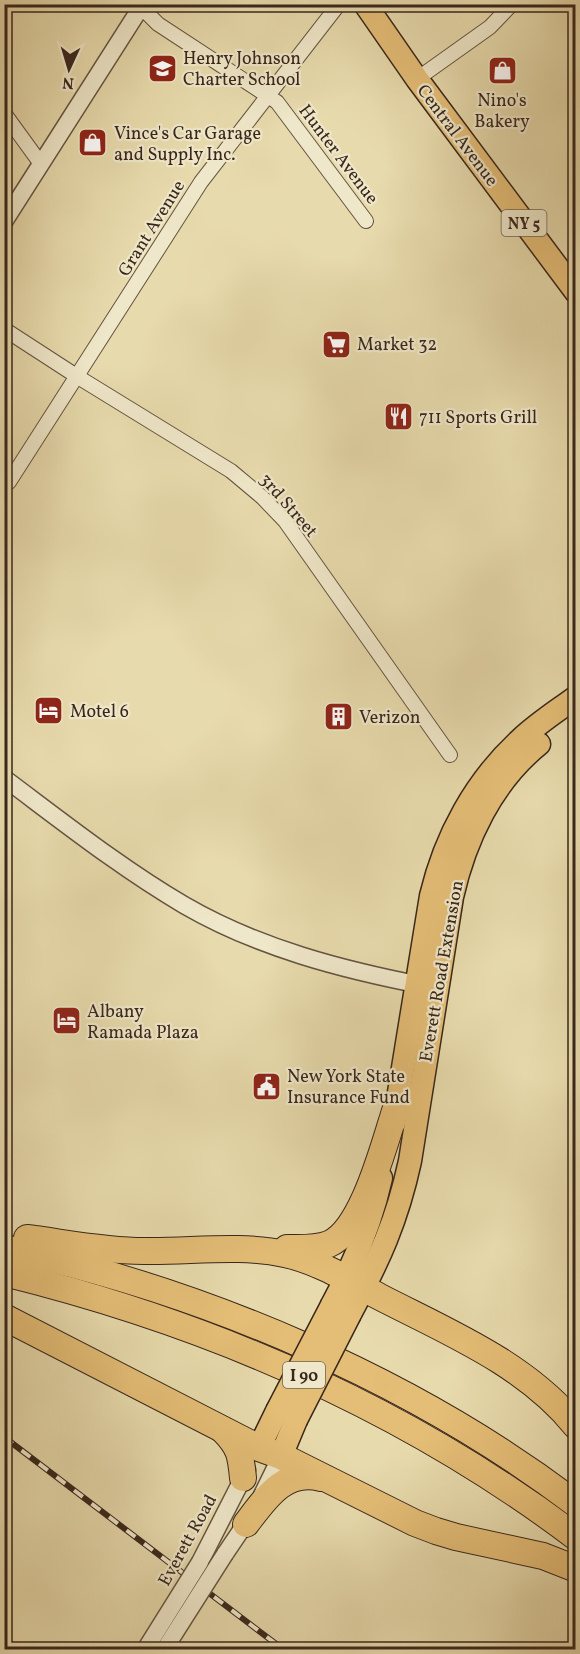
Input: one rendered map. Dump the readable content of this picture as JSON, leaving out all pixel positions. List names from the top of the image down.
{
  "streets": {
    "highway": ["I 90"],
    "main road": ["Central Avenue", "NY 5", "Everett Road Extension"],
    "street": [
      "Hunter Avenue",
      "Grant Avenue",
      "3rd Street",
      "Everett Road"
    ]
  },
  "crossings": [
    ["Hunter Avenue", "Grant Avenue"],
    ["Grant Avenue", "3rd Street"],
    ["Everett Road Extension", "Everett Road"]
  ],
  "places": {
    "school or university": ["Henry Johnson Charter School"],
    "shop": ["Nino's Bakery", "Vince's Car Garage and Supply Inc."],
    "supermarket": ["Market 32"],
    "restaurant": ["711 Sports Grill"],
    "hotel": ["Motel 6", "Albany Ramada Plaza"],
    "building": ["Verizon"],
    "public building": ["New York State Insurance Fund"]
  },
  "north": "bottom"
}
